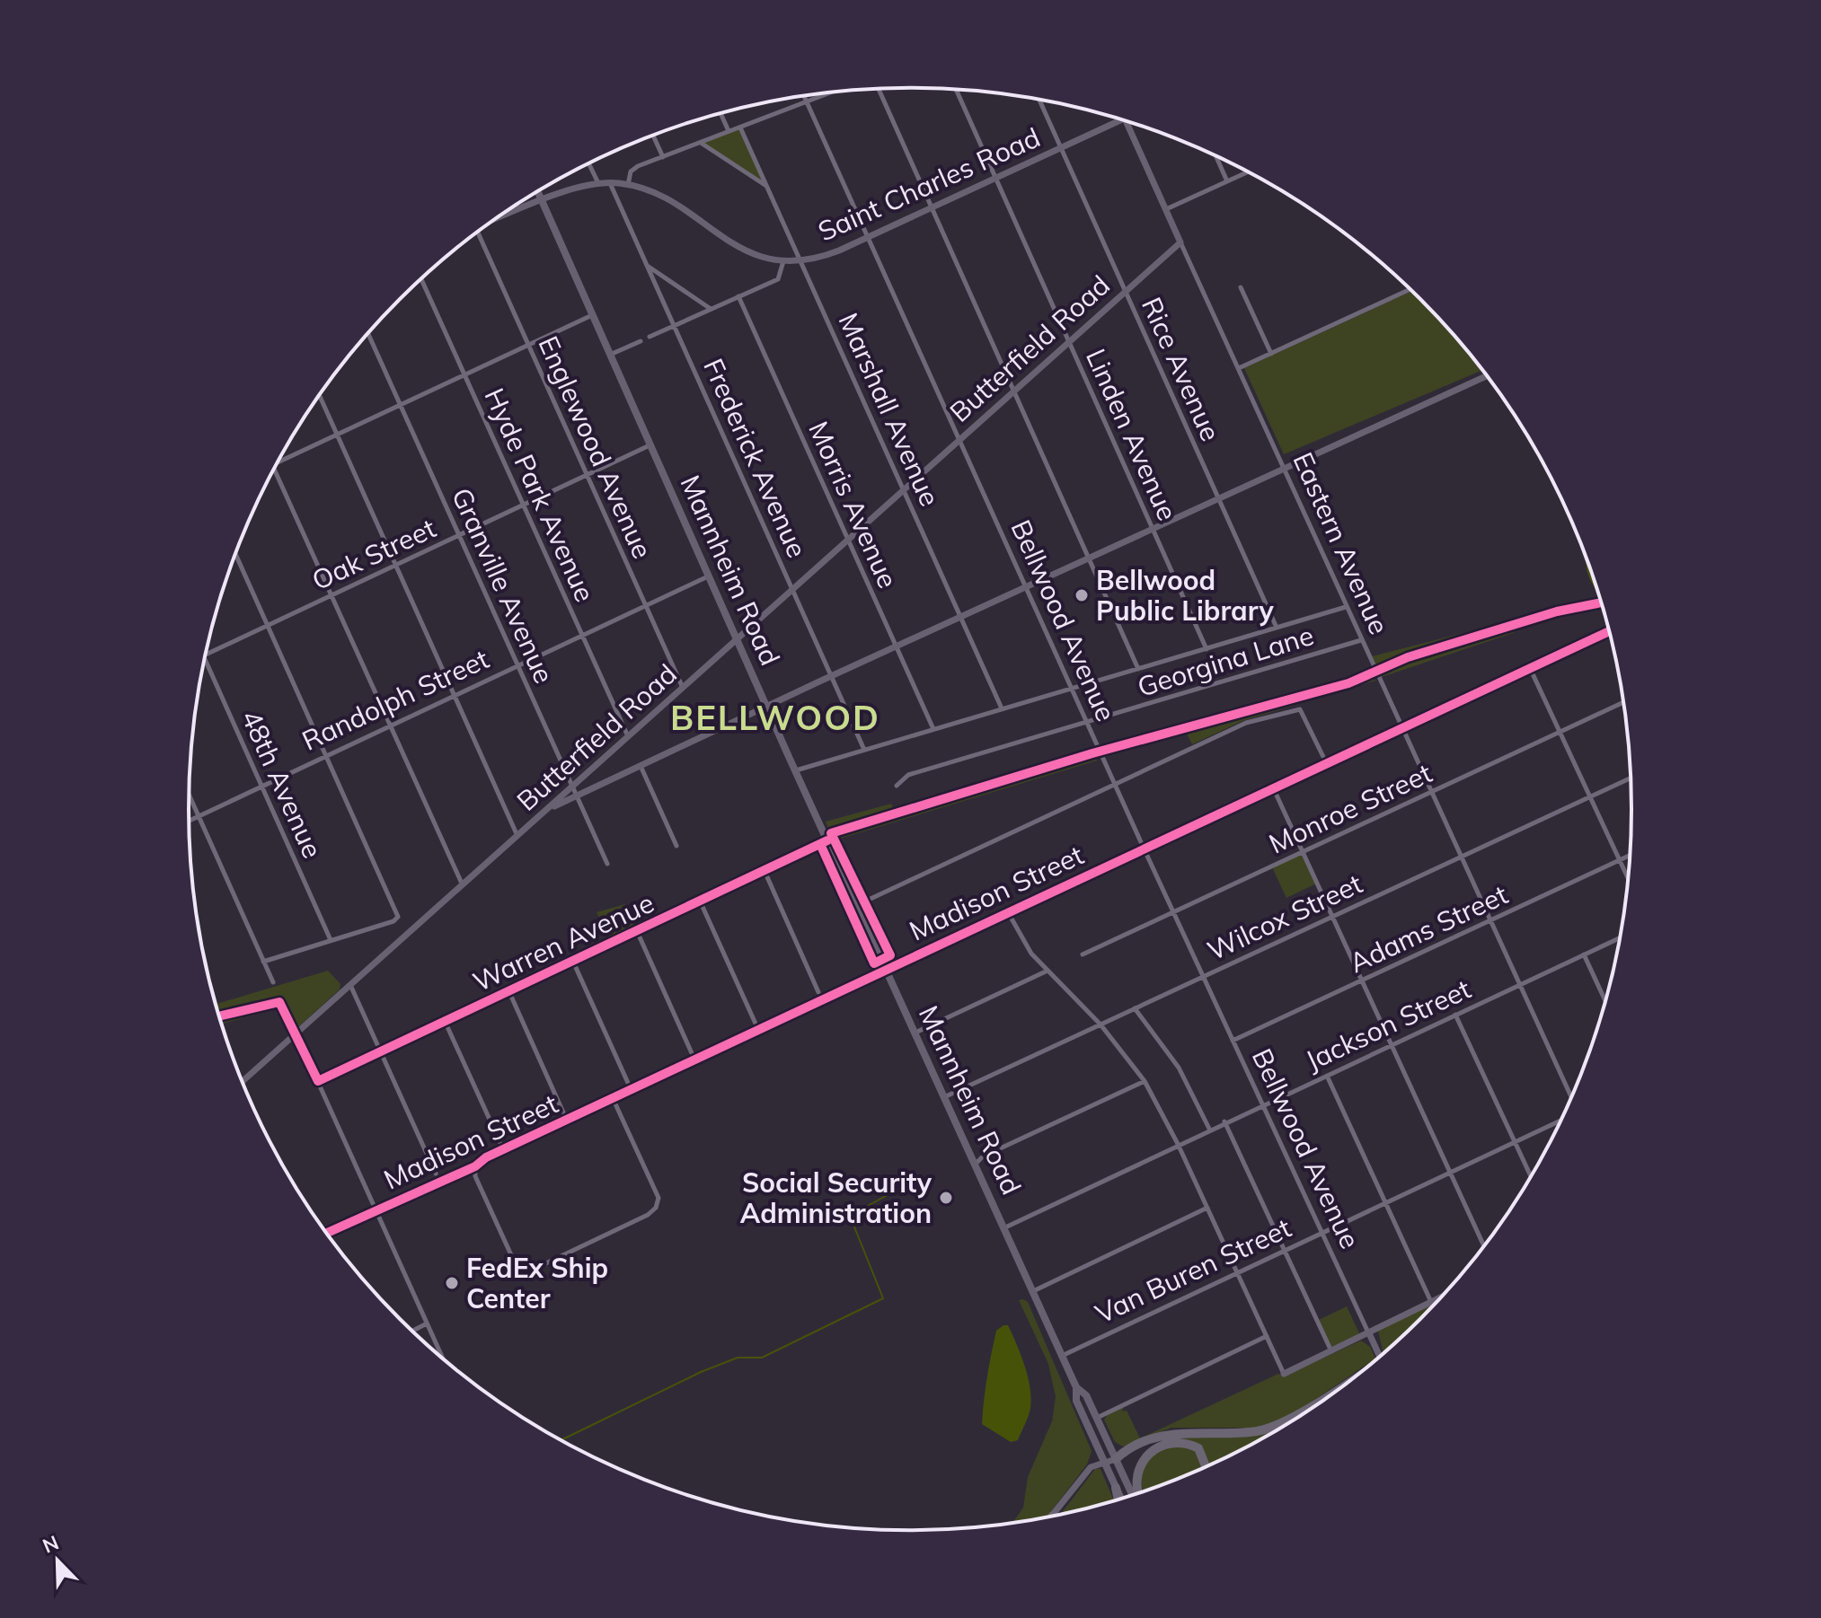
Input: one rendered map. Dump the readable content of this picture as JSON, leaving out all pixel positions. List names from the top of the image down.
{
  "streets": {
    "main road": [
      "Saint Charles Road",
      "Butterfield Road",
      "Eastern Avenue",
      "Mannheim Road",
      "Bellwood Avenue",
      "Madison Street"
    ],
    "street": [
      "Rice Avenue",
      "Marshall Avenue",
      "Linden Avenue",
      "Englewood Avenue",
      "Frederick Avenue",
      "Hyde Park Avenue",
      "Morris Avenue",
      "Oak Street",
      "Granville Avenue",
      "Georgina Lane",
      "Randolph Street",
      "48th Avenue",
      "Monroe Street",
      "Wilcox Street",
      "Adams Street",
      "Warren Avenue",
      "Jackson Street",
      "Van Buren Street"
    ]
  },
  "crossings": [
    ["Saint Charles Road", "Rice Avenue"],
    ["Saint Charles Road", "Marshall Avenue"],
    ["Saint Charles Road", "Linden Avenue"],
    ["Saint Charles Road", "Frederick Avenue"],
    ["Saint Charles Road", "Mannheim Road"],
    ["Saint Charles Road", "Bellwood Avenue"],
    ["Butterfield Road", "Rice Avenue"],
    ["Butterfield Road", "Marshall Avenue"],
    ["Butterfield Road", "Linden Avenue"],
    ["Butterfield Road", "Englewood Avenue"],
    ["Butterfield Road", "Frederick Avenue"],
    ["Butterfield Road", "Hyde Park Avenue"],
    ["Butterfield Road", "Morris Avenue"],
    ["Butterfield Road", "Eastern Avenue"],
    ["Butterfield Road", "Mannheim Road"],
    ["Butterfield Road", "Granville Avenue"],
    ["Butterfield Road", "Bellwood Avenue"],
    ["Englewood Avenue", "Oak Street"],
    ["Englewood Avenue", "Randolph Street"],
    ["Hyde Park Avenue", "Oak Street"],
    ["Hyde Park Avenue", "Randolph Street"],
    ["Eastern Avenue", "Georgina Lane"],
    ["Eastern Avenue", "Monroe Street"],
    ["Eastern Avenue", "Madison Street"],
    ["Eastern Avenue", "Wilcox Street"],
    ["Eastern Avenue", "Adams Street"],
    ["Eastern Avenue", "Jackson Street"],
    ["Oak Street", "Mannheim Road"],
    ["Oak Street", "Granville Avenue"],
    ["Mannheim Road", "Randolph Street"],
    ["Mannheim Road", "Madison Street"],
    ["Mannheim Road", "Wilcox Street"],
    ["Mannheim Road", "Warren Avenue"],
    ["Mannheim Road", "Jackson Street"],
    ["Mannheim Road", "Van Buren Street"],
    ["Granville Avenue", "Randolph Street"],
    ["Bellwood Avenue", "Georgina Lane"],
    ["Bellwood Avenue", "Monroe Street"],
    ["Bellwood Avenue", "Madison Street"],
    ["Bellwood Avenue", "Wilcox Street"],
    ["Bellwood Avenue", "Adams Street"],
    ["Bellwood Avenue", "Jackson Street"],
    ["Bellwood Avenue", "Van Buren Street"],
    ["Randolph Street", "48th Avenue"]
  ],
  "districts": ["BELLWOOD"],
  "places": ["Bellwood Public Library", "Social Security Administration", "FedEx Ship Center"],
  "north": "top left"
}
